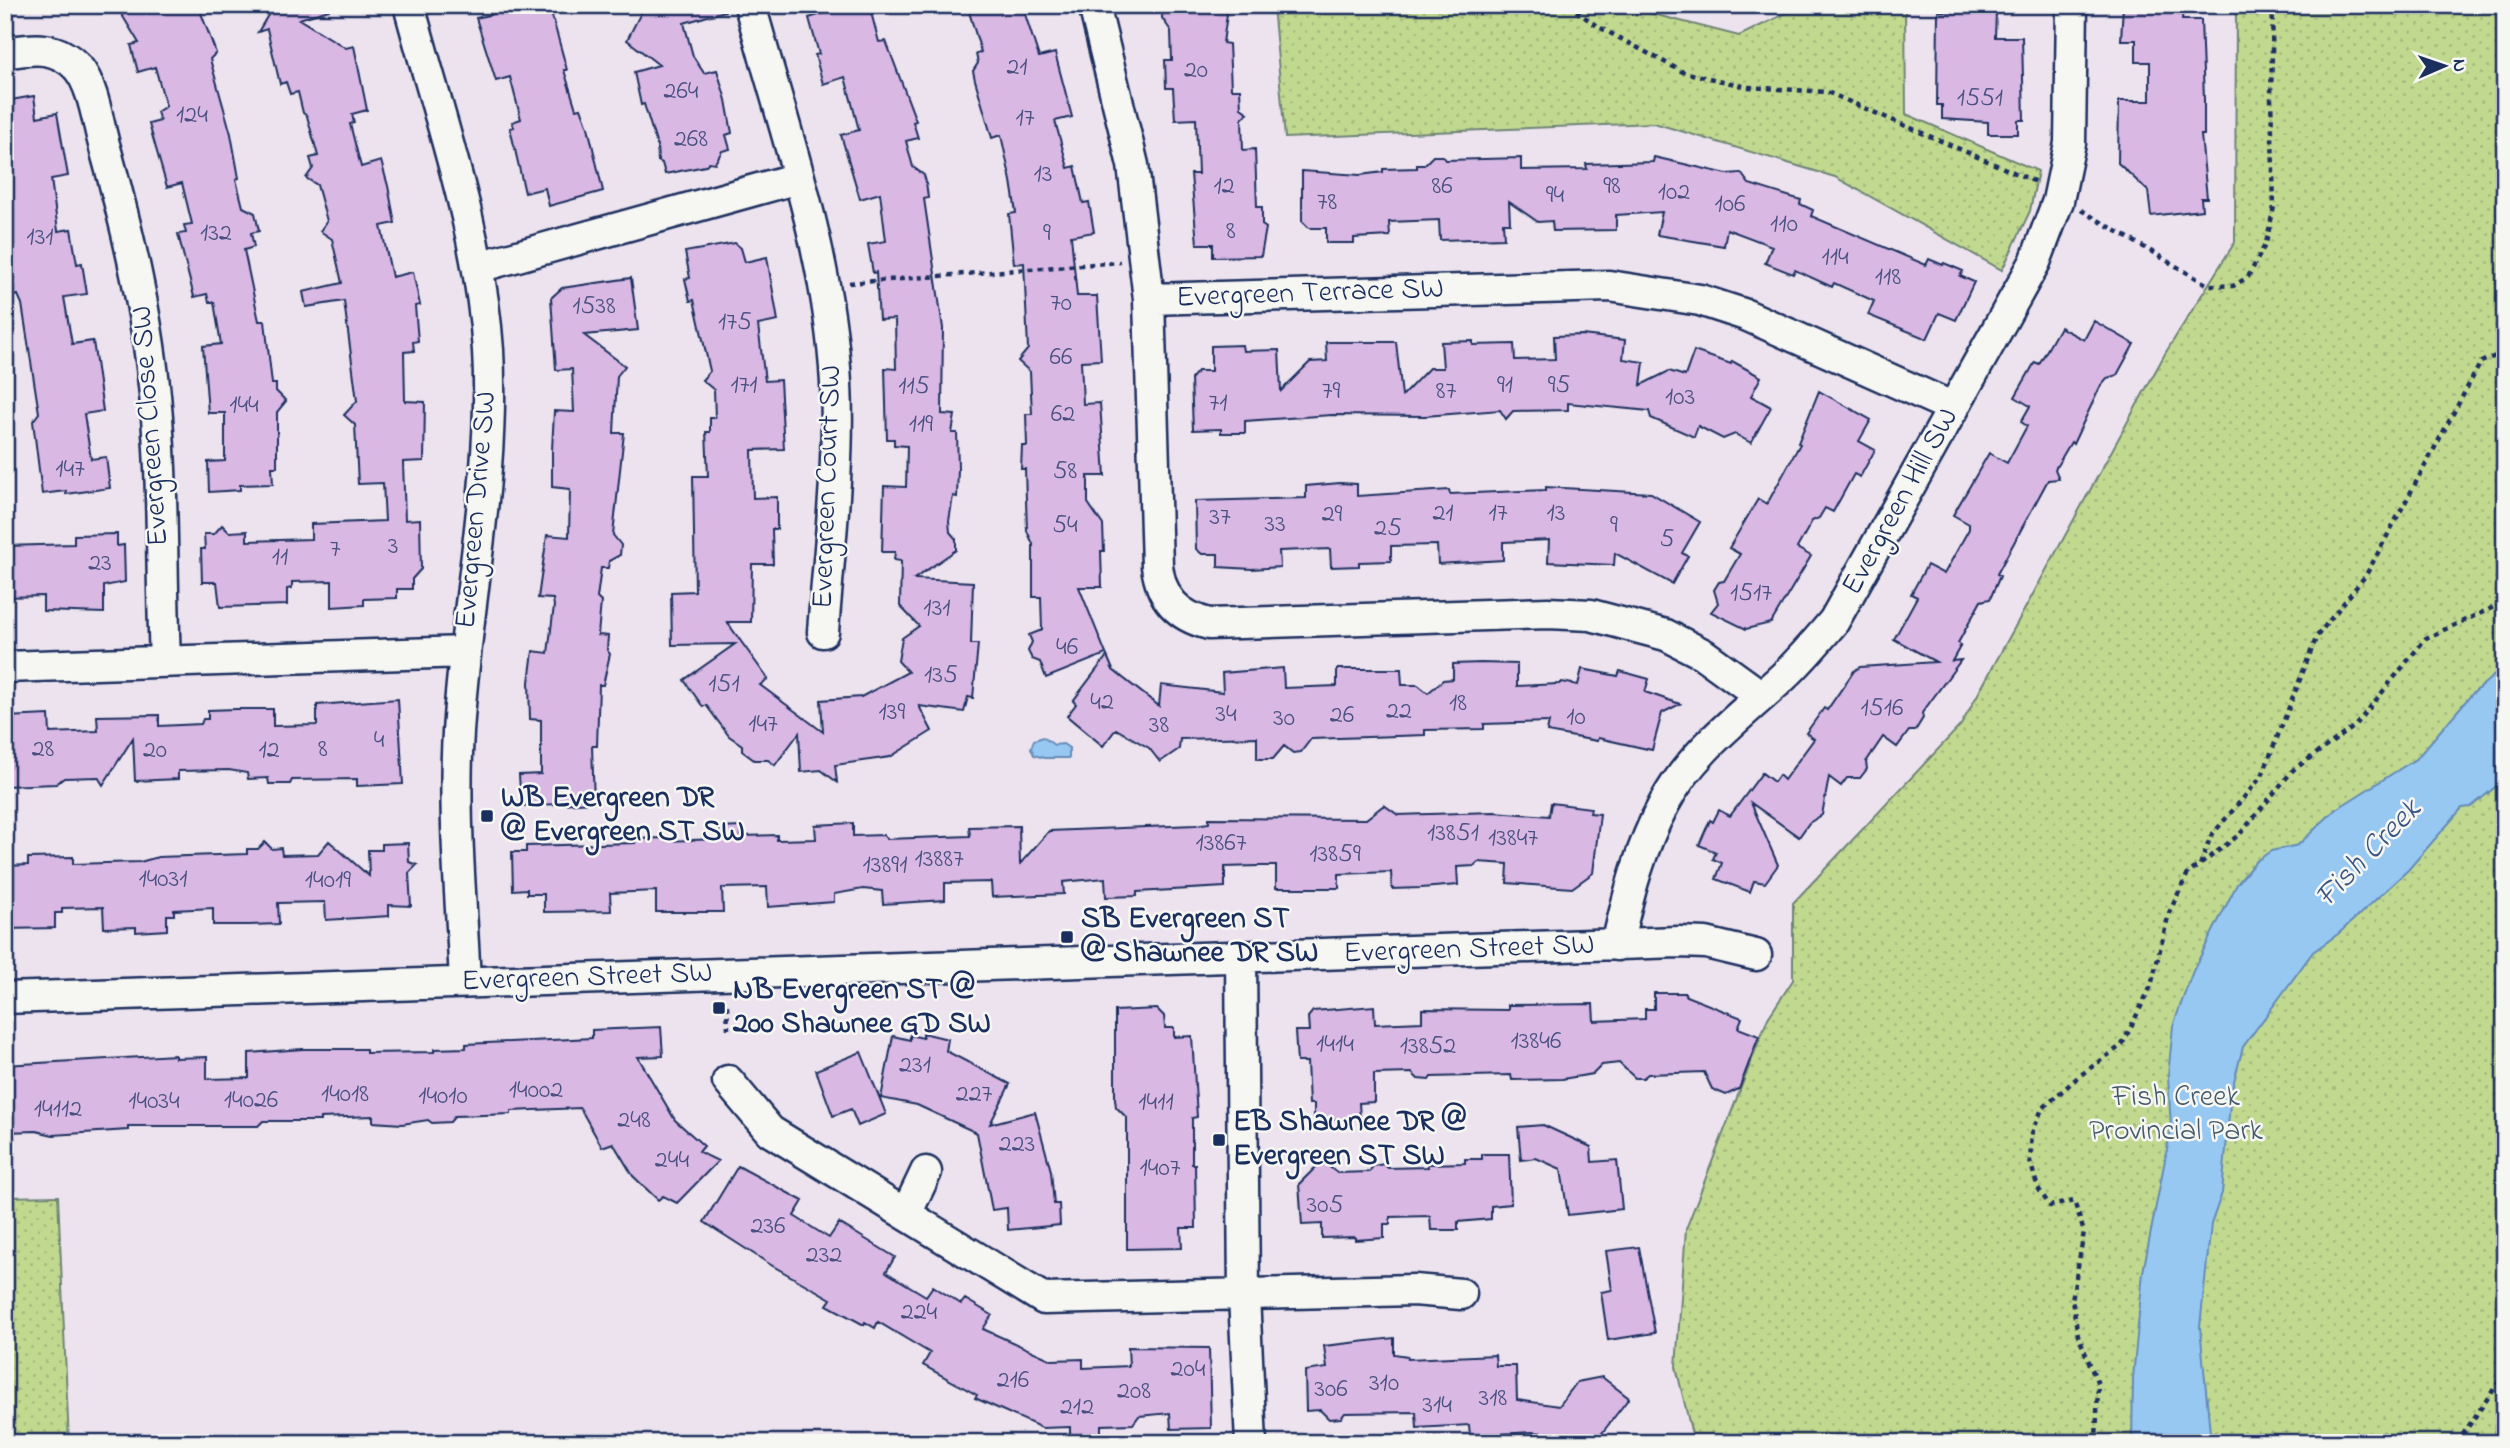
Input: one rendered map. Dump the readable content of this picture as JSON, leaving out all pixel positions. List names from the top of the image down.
{
  "streets": {
    "street": [
      "Evergreen Terrace SW",
      "Evergreen Close SW",
      "Evergreen Court SW",
      "Evergreen Hill SW",
      "Evergreen Drive SW",
      "Evergreen Street SW"
    ]
  },
  "crossings": [
    ["Evergreen Terrace SW", "Evergreen Hill SW"],
    ["Evergreen Hill SW", "Evergreen Street SW"],
    ["Evergreen Drive SW", "Evergreen Street SW"]
  ],
  "water": ["Fish Creek"],
  "parks": ["Fish Creek Provincial Park"],
  "places": {
    "transit": [
      "WB Evergreen DR @ Evergreen ST SW",
      "SB Evergreen ST @ Shawnee DR SW",
      "NB Evergreen ST @ 200 Shawnee GD SW",
      "EB Shawnee DR @ Evergreen ST SW"
    ]
  },
  "house_numbers": [
    "21",
    "20",
    "264",
    "1551",
    "124",
    "17",
    "268",
    "13",
    "12",
    "86",
    "98",
    "102",
    "94",
    "78",
    "106",
    "110",
    "8",
    "132",
    "9",
    "131",
    "114",
    "118",
    "70",
    "1538",
    "175",
    "66",
    "171",
    "91",
    "95",
    "115",
    "79",
    "87",
    "103",
    "71",
    "144",
    "62",
    "119",
    "147",
    "58",
    "21",
    "17",
    "13",
    "29",
    "37",
    "33",
    "54",
    "9",
    "25",
    "5",
    "3",
    "7",
    "11",
    "23",
    "1517",
    "131",
    "46",
    "135",
    "151",
    "42",
    "18",
    "1516",
    "22",
    "139",
    "34",
    "26",
    "10",
    "30",
    "147",
    "38",
    "4",
    "28",
    "8",
    "20",
    "12",
    "13851",
    "13847",
    "13867",
    "13859",
    "13887",
    "13891",
    "14031",
    "14019",
    "13846",
    "1414",
    "13852",
    "231",
    "14002",
    "14018",
    "227",
    "14010",
    "14026",
    "14034",
    "1411",
    "14112",
    "248",
    "223",
    "244",
    "1407",
    "305",
    "236",
    "232",
    "224",
    "204",
    "216",
    "310",
    "306",
    "208",
    "318",
    "314",
    "212"
  ],
  "north": "right"
}
